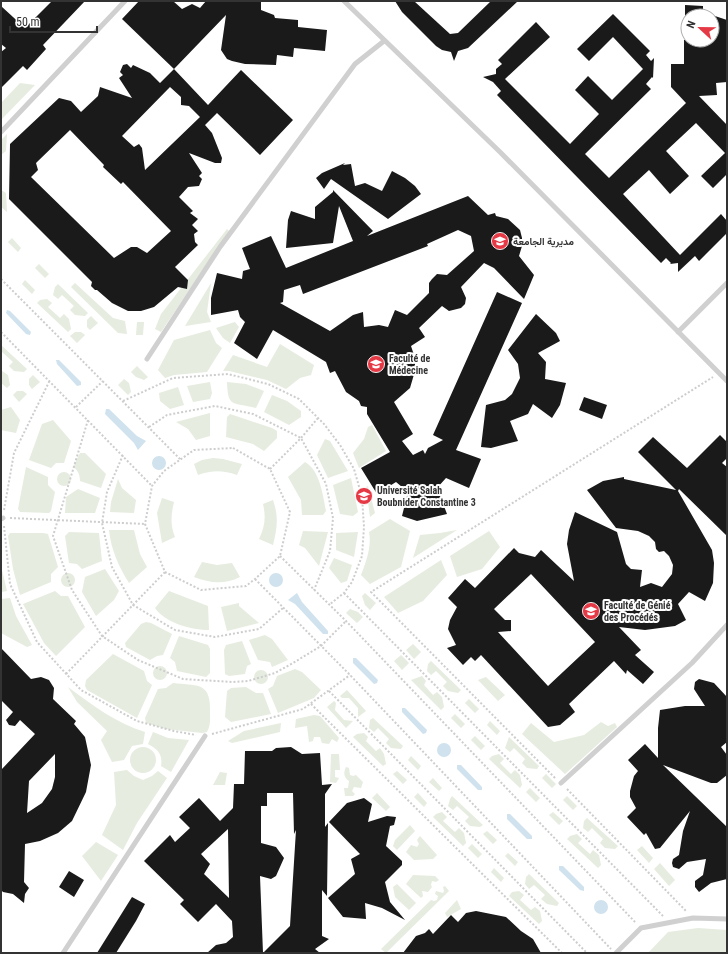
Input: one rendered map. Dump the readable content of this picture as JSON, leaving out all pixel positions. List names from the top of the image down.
{
  "places": {
    "school or university": [
      "مديرية الجامعة",
      "Faculté de Médecine",
      "Université Salah Boubnider Constantine 3",
      "Faculté de Génié des Procédés"
    ]
  },
  "scale_bar": "50 m",
  "north": "left"
}
